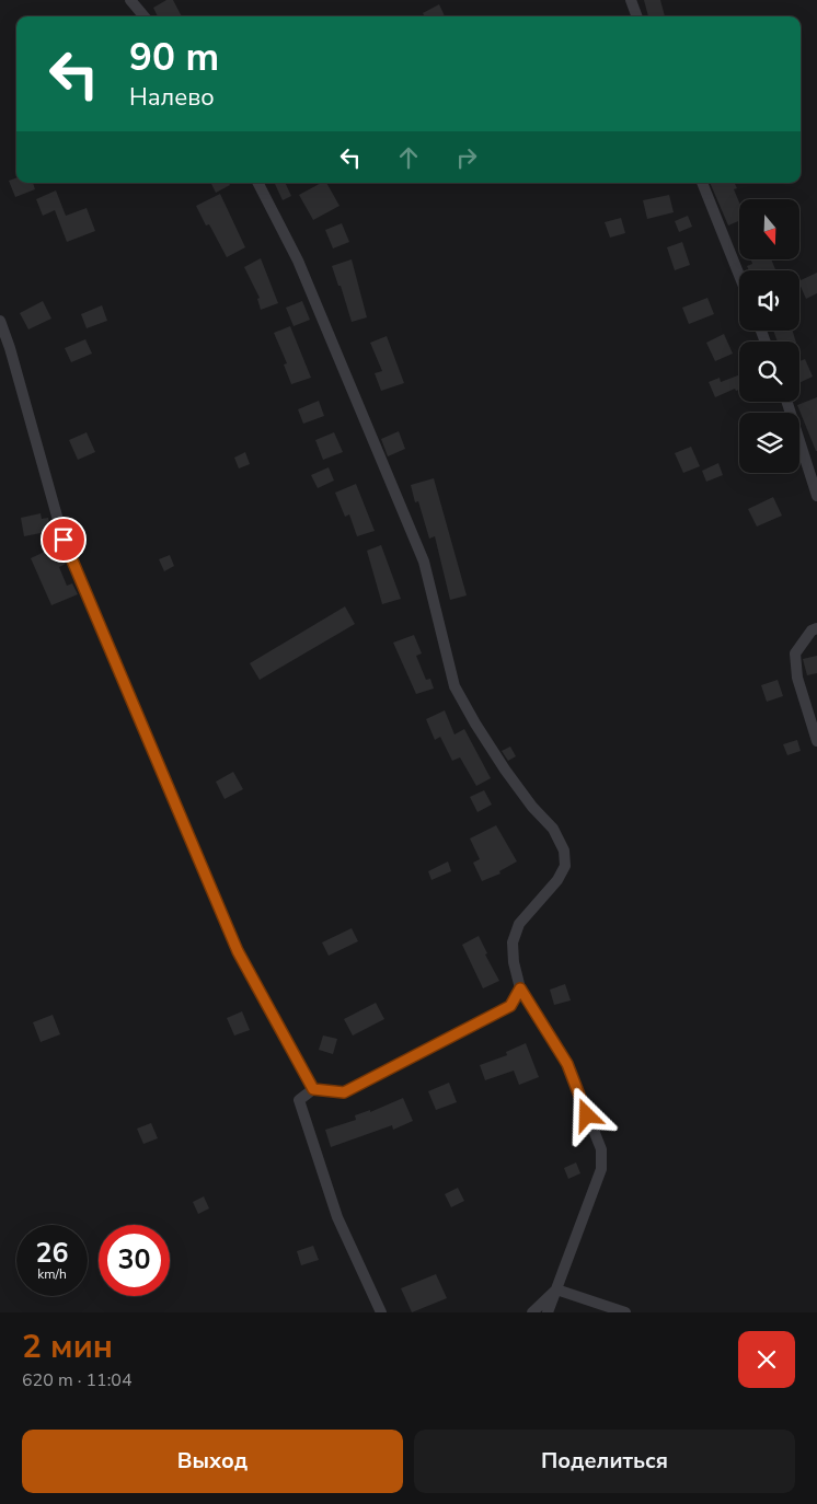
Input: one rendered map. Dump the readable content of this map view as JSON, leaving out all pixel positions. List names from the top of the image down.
{
  "north": "bottom",
  "page": {
    "turn": ["90 m", "Налево"],
    "speed": "26 km/h",
    "limit": "30",
    "heading": ["2 мин", "620 m · 11:04"],
    "buttons": ["Выход", "Поделиться"]
  }
}
